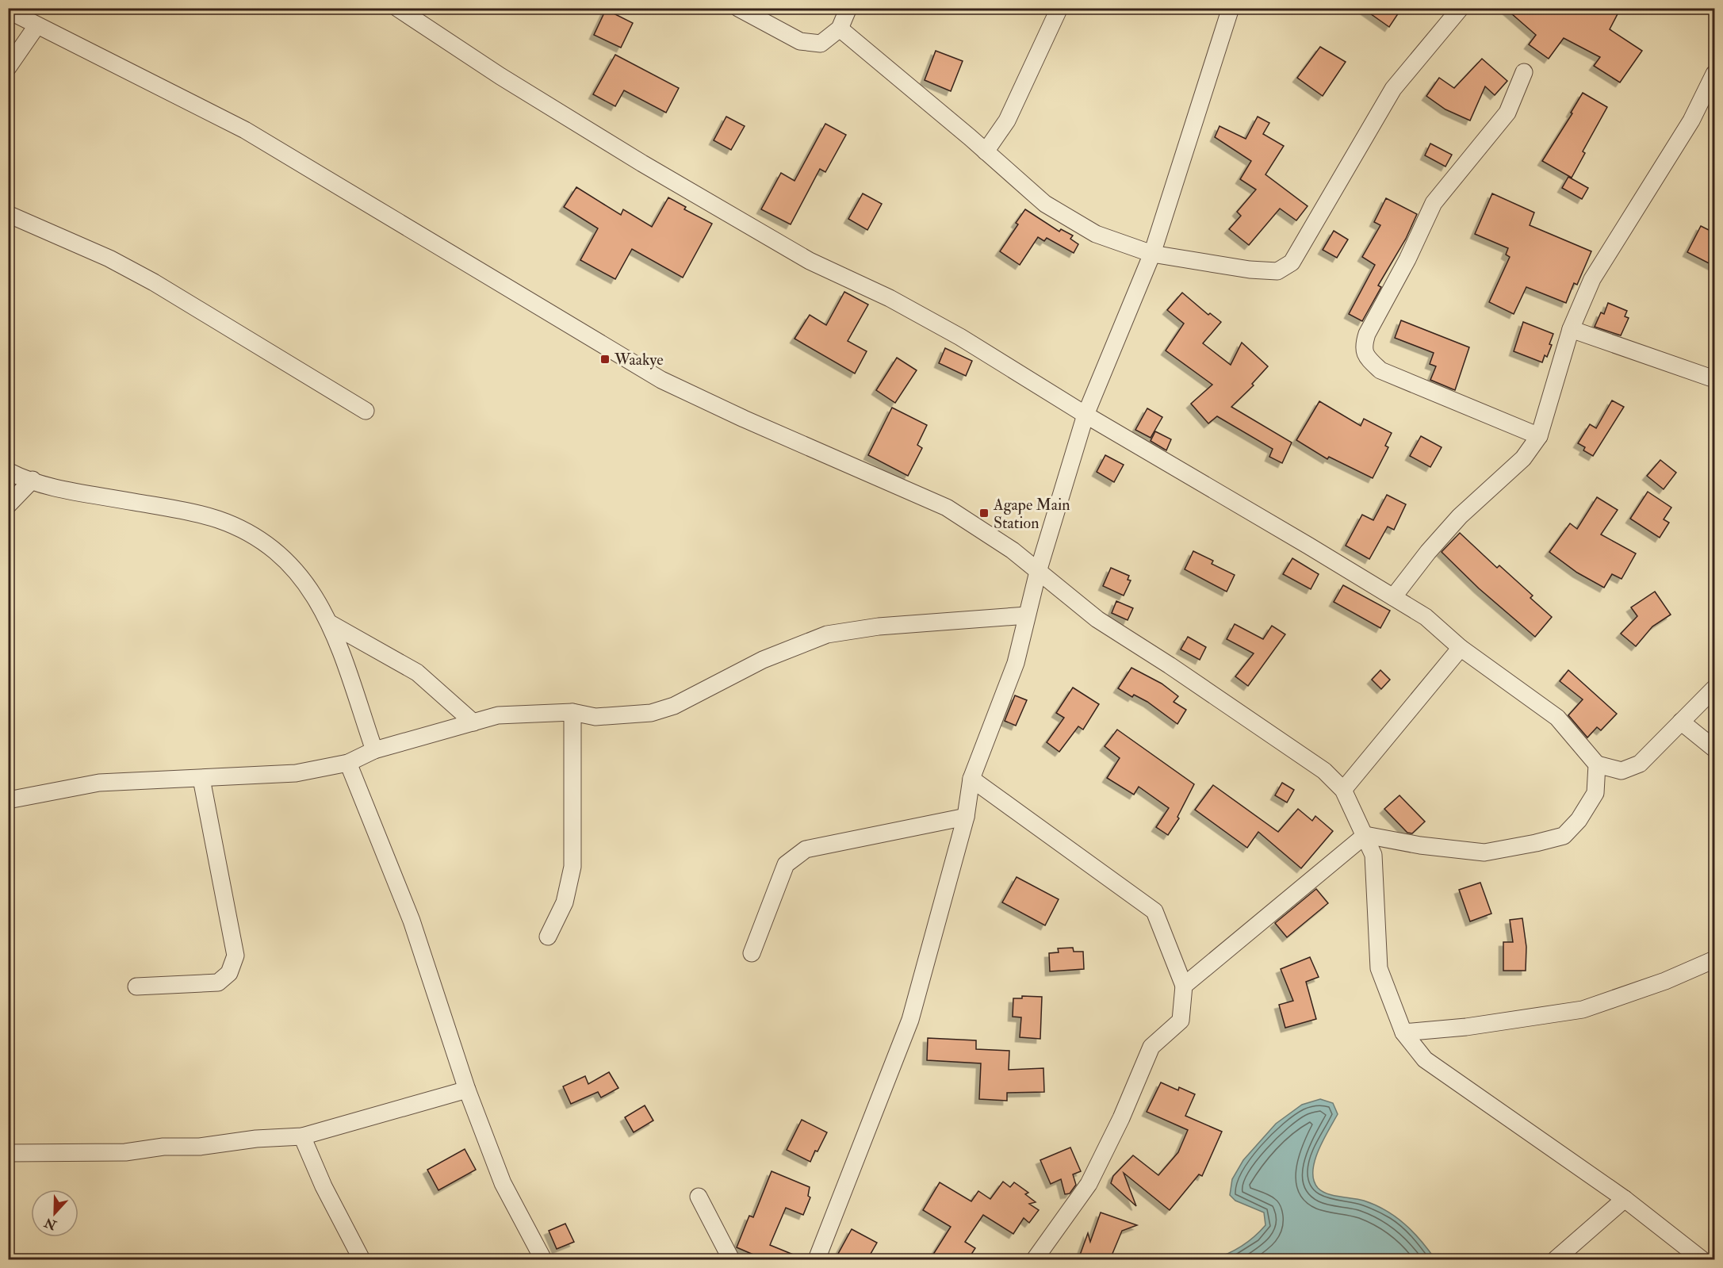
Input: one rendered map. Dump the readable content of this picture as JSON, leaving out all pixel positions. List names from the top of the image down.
{
  "places": {
    "transit": ["Waakye", "Agape Main Station"]
  },
  "north": "bottom"
}
